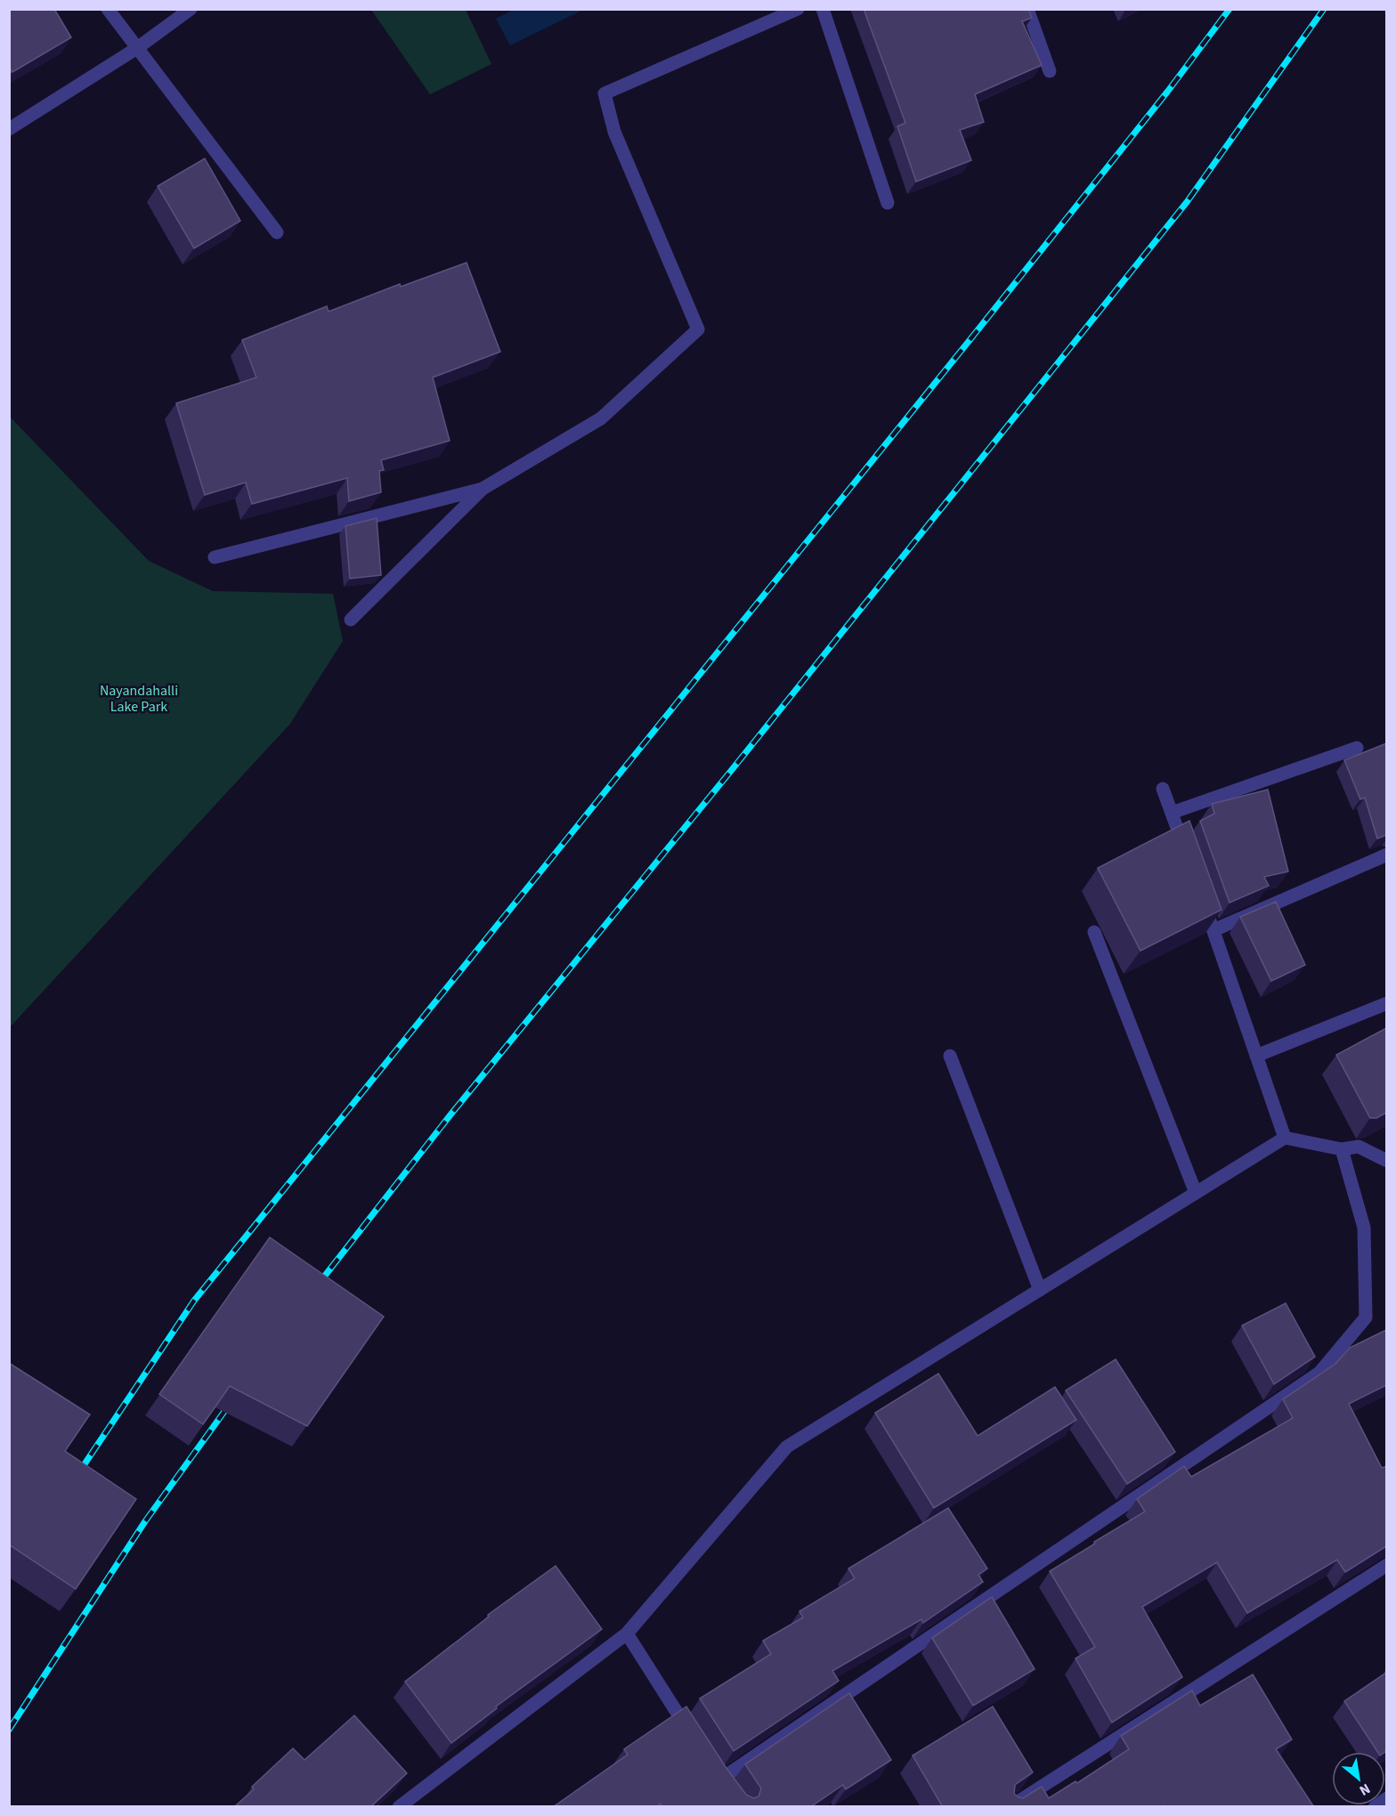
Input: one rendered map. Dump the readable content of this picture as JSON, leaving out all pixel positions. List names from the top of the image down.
{
  "parks": ["Nayandahalli Lake Park"],
  "north": "bottom right"
}
